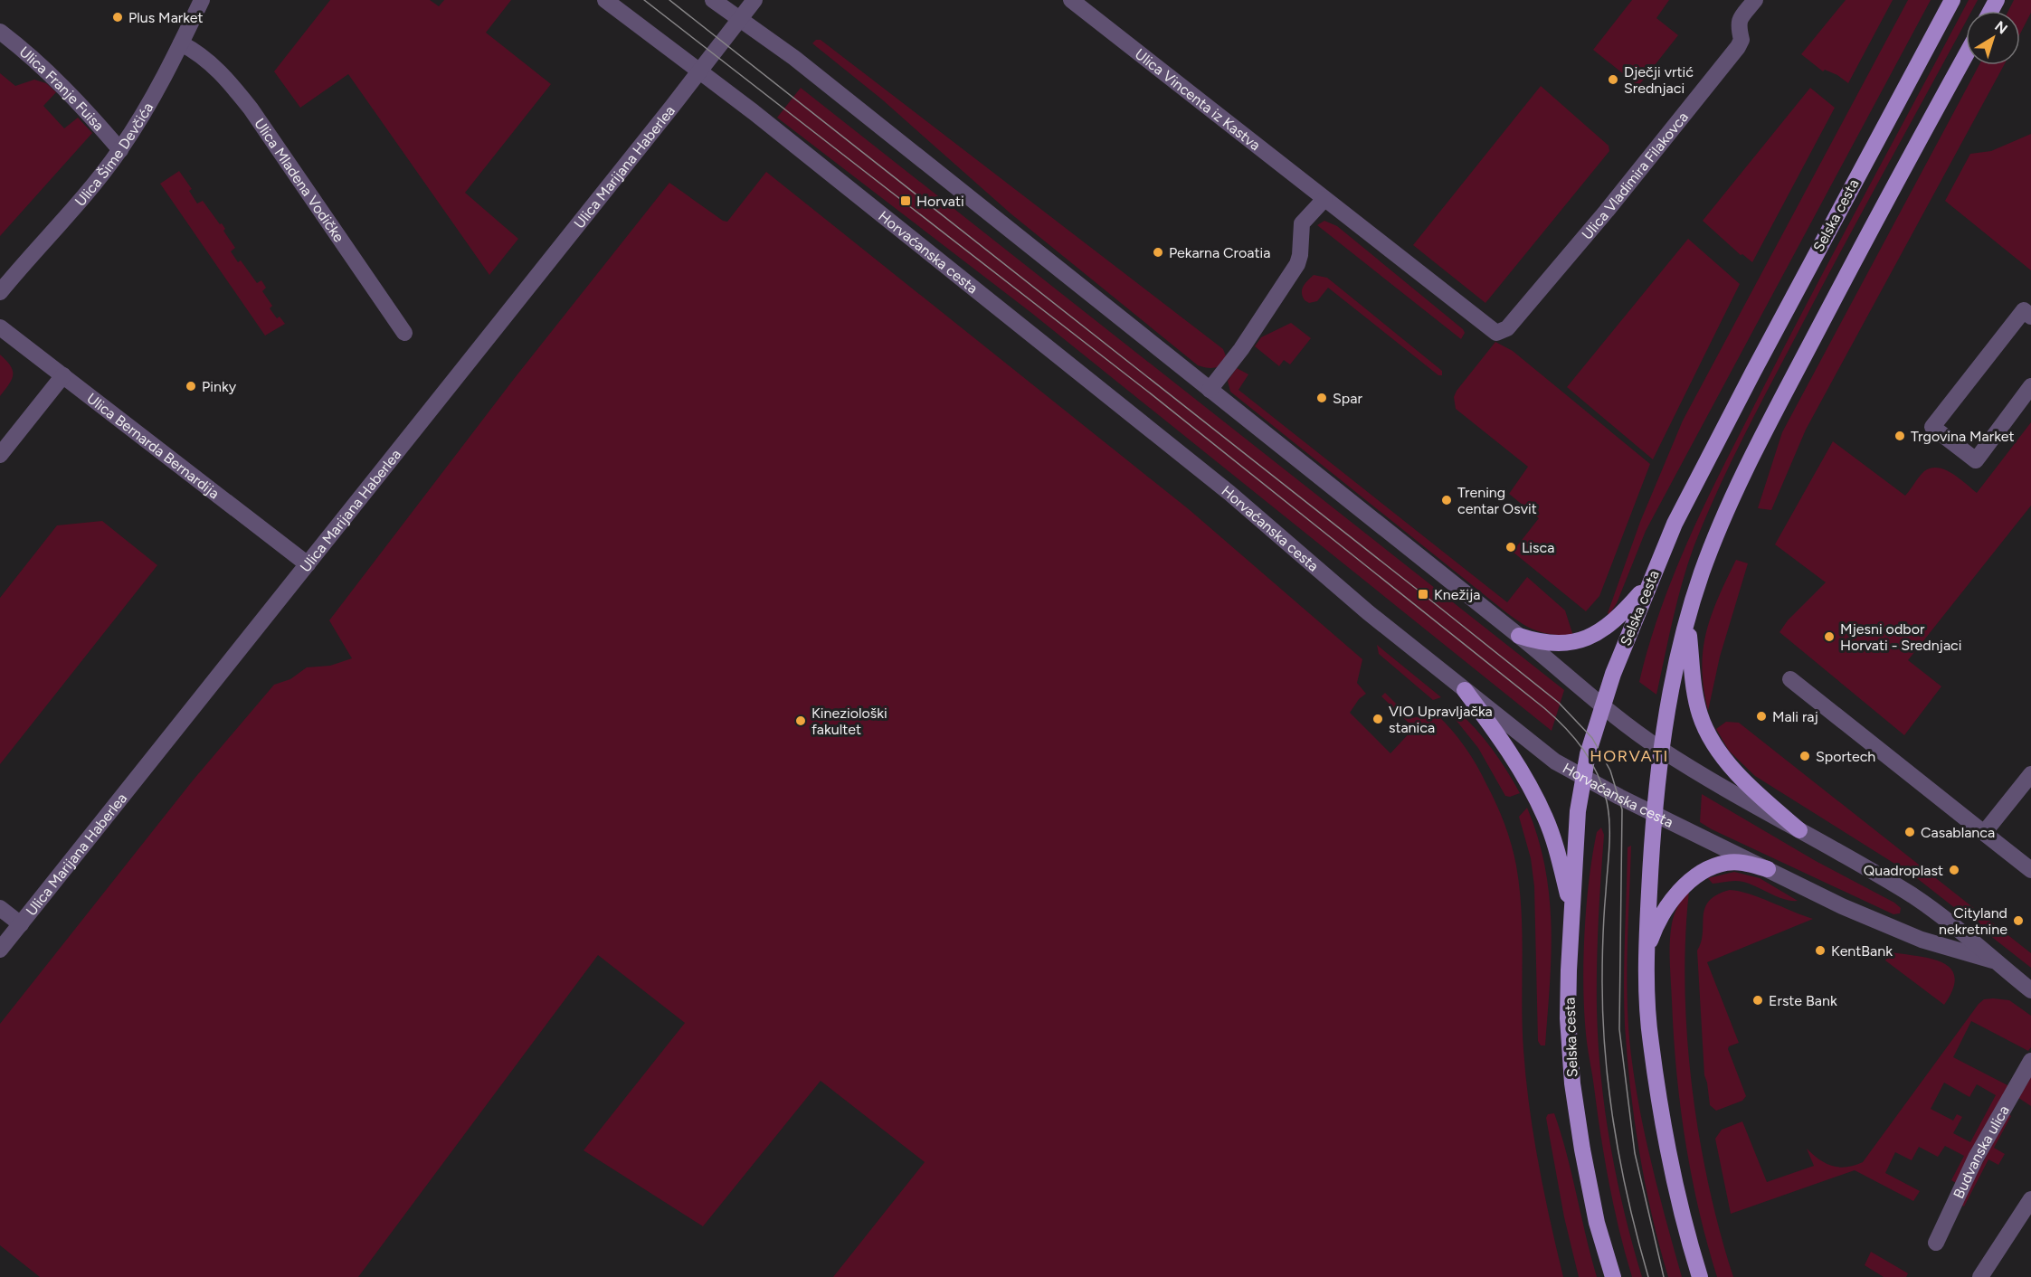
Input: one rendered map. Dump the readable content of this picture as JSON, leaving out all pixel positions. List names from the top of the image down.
{
  "streets": {
    "main road": ["Selska cesta"],
    "street": [
      "Ulica Franje Fuisa",
      "Ulica Vincenta iz Kastva",
      "Ulica Šime Devčića",
      "Ulica Marijana Haberlea",
      "Ulica Vladimira Filakovca",
      "Ulica Mladena Vodičke",
      "Horvaćanska cesta",
      "Ulica Bernarda Bernardija",
      "Budvanska ulica"
    ]
  },
  "crossings": [
    ["Ulica Franje Fuisa", "Ulica Šime Devčića"],
    ["Ulica Vincenta iz Kastva", "Ulica Vladimira Filakovca"],
    ["Ulica Šime Devčića", "Ulica Mladena Vodičke"],
    ["Ulica Marijana Haberlea", "Horvaćanska cesta"],
    ["Ulica Marijana Haberlea", "Ulica Bernarda Bernardija"],
    ["Selska cesta", "Horvaćanska cesta"]
  ],
  "districts": ["HORVATI"],
  "places": {
    "other": [
      "Plus Market",
      "Dječji vrtić Srednjaci",
      "Pekarna Croatia",
      "Pinky",
      "Spar",
      "Trgovina Market",
      "Trening centar Osvit",
      "Lisca",
      "Mjesni odbor Horvati - Srednjaci",
      "Mali raj",
      "VIO Upravljačka stanica",
      "Kineziološki fakultet",
      "Sportech",
      "Casablanca",
      "Quadroplast",
      "Cityland nekretnine",
      "KentBank",
      "Erste Bank"
    ],
    "transit": ["Horvati", "Knežija"]
  },
  "north": "top right"
}
